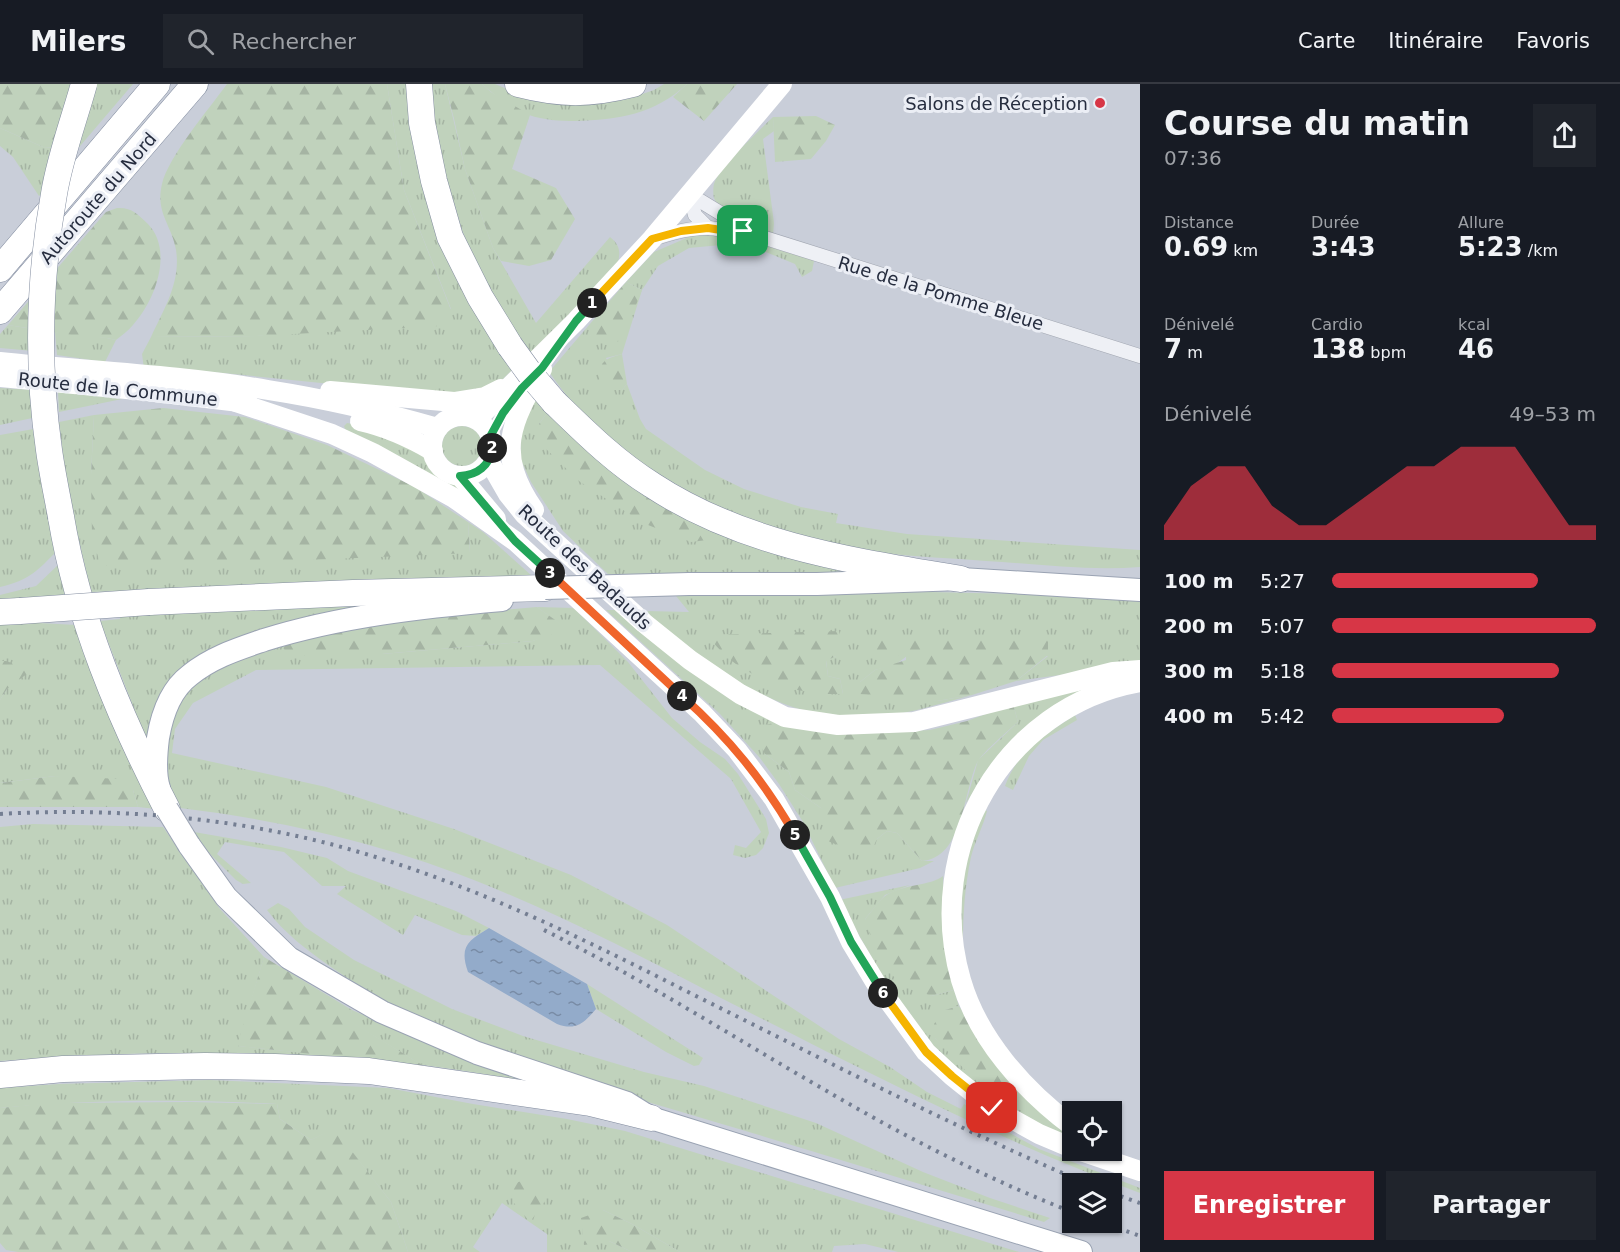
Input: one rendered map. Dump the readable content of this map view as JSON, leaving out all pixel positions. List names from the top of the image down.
{
  "streets": {
    "highway": ["Autoroute du Nord"],
    "main road": ["Route de la Commune", "Route des Badauds"],
    "street": ["Rue de la Pomme Bleue"]
  },
  "crossings": [
    ["Route de la Commune", "Route des Badauds"]
  ],
  "places": ["Salons de Réception"],
  "page": {
    "header": "Milers",
    "search": "Rechercher",
    "nav": ["Carte", "Itinéraire", "Favoris"],
    "heading": ["Course du matin", "07:36"],
    "stats": [
      ["Distance", "0.69 km"],
      ["Durée", "3:43"],
      ["Allure", "5:23 /km"],
      ["Dénivelé", "7 m"],
      ["Cardio", "138 bpm"],
      ["kcal", "46"]
    ],
    "pins": [
      "1",
      "2",
      "3",
      "4",
      "5",
      "6"
    ],
    "chart": ["Dénivelé", "49–53 m"],
    "list": [
      {
        "name": "100 m",
        "note": "5:27"
      },
      {
        "name": "200 m",
        "note": "5:07"
      },
      {
        "name": "300 m",
        "note": "5:18"
      },
      {
        "name": "400 m",
        "note": "5:42"
      }
    ],
    "buttons": ["Enregistrer", "Partager"]
  }
}
